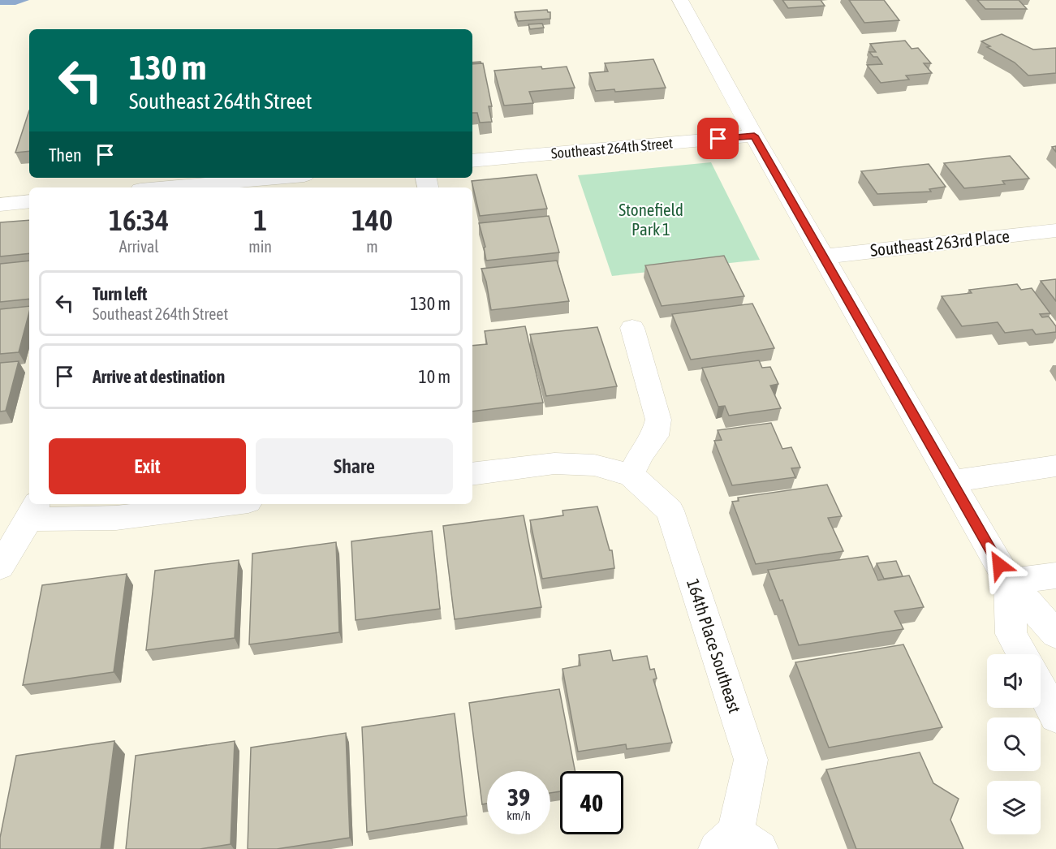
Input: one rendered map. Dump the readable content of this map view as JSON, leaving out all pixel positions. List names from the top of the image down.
{
  "streets": {
    "street": ["Southeast 264th Street", "Southeast 263rd Place", "164th Place Southeast"]
  },
  "parks": ["Stonefield Park 1"],
  "page": {
    "turn": ["130 m", "Southeast 264th Street"],
    "then": "Then",
    "eta": [
      "16:34",
      "Arrival",
      "1",
      "min",
      "140",
      "m"
    ],
    "list": [
      {
        "name": "Turn left",
        "note": "Southeast 264th Street",
        "value": "130 m"
      },
      {
        "name": "Arrive at destination",
        "value": "10 m"
      }
    ],
    "buttons": ["Exit", "Share"],
    "speed": "39 km/h",
    "limit": "40"
  }
}
